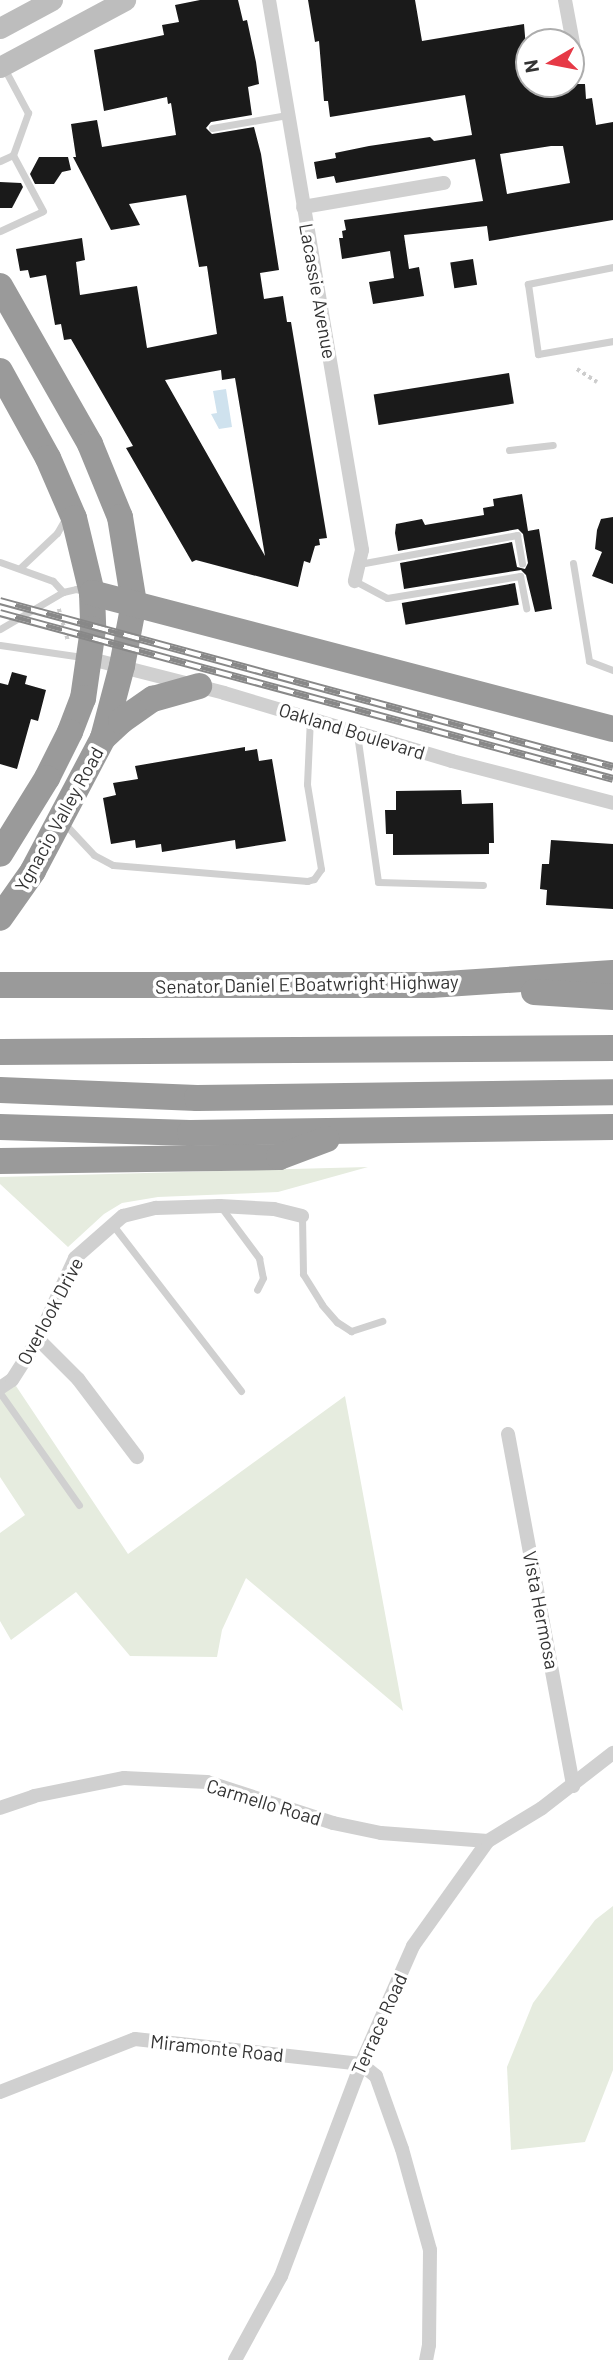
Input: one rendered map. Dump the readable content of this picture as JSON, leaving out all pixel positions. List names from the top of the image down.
{
  "streets": {
    "highway": ["Ygnacio Valley Road", "Senator Daniel E Boatwright Highway"],
    "street": [
      "Lacassie Avenue",
      "Oakland Boulevard",
      "Overlook Drive",
      "Vista Hermosa",
      "Carmello Road",
      "Terrace Road",
      "Miramonte Road"
    ]
  },
  "crossings": [
    ["Oakland Boulevard", "Ygnacio Valley Road"],
    ["Vista Hermosa", "Terrace Road"],
    ["Carmello Road", "Terrace Road"],
    ["Terrace Road", "Miramonte Road"]
  ],
  "north": "left"
}
